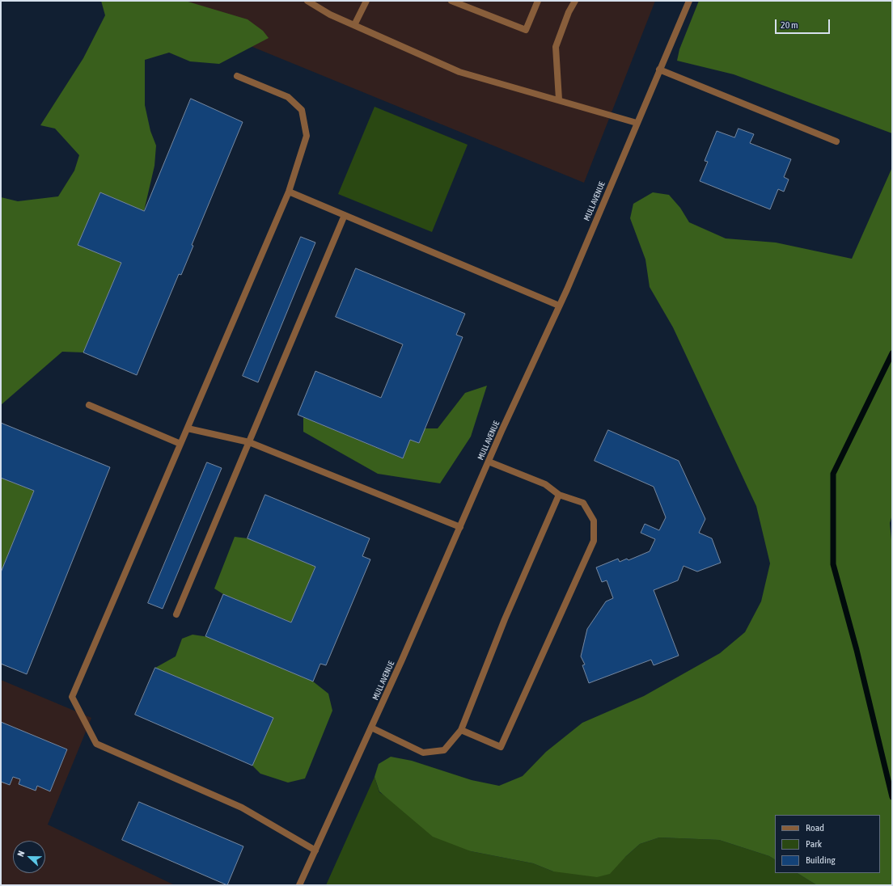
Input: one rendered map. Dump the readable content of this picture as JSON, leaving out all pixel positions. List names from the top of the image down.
{
  "streets": {
    "street": ["MULL AVENUE"]
  },
  "legend": ["Road", "Park", "Building"],
  "scale_bar": "20 m",
  "north": "left"
}
